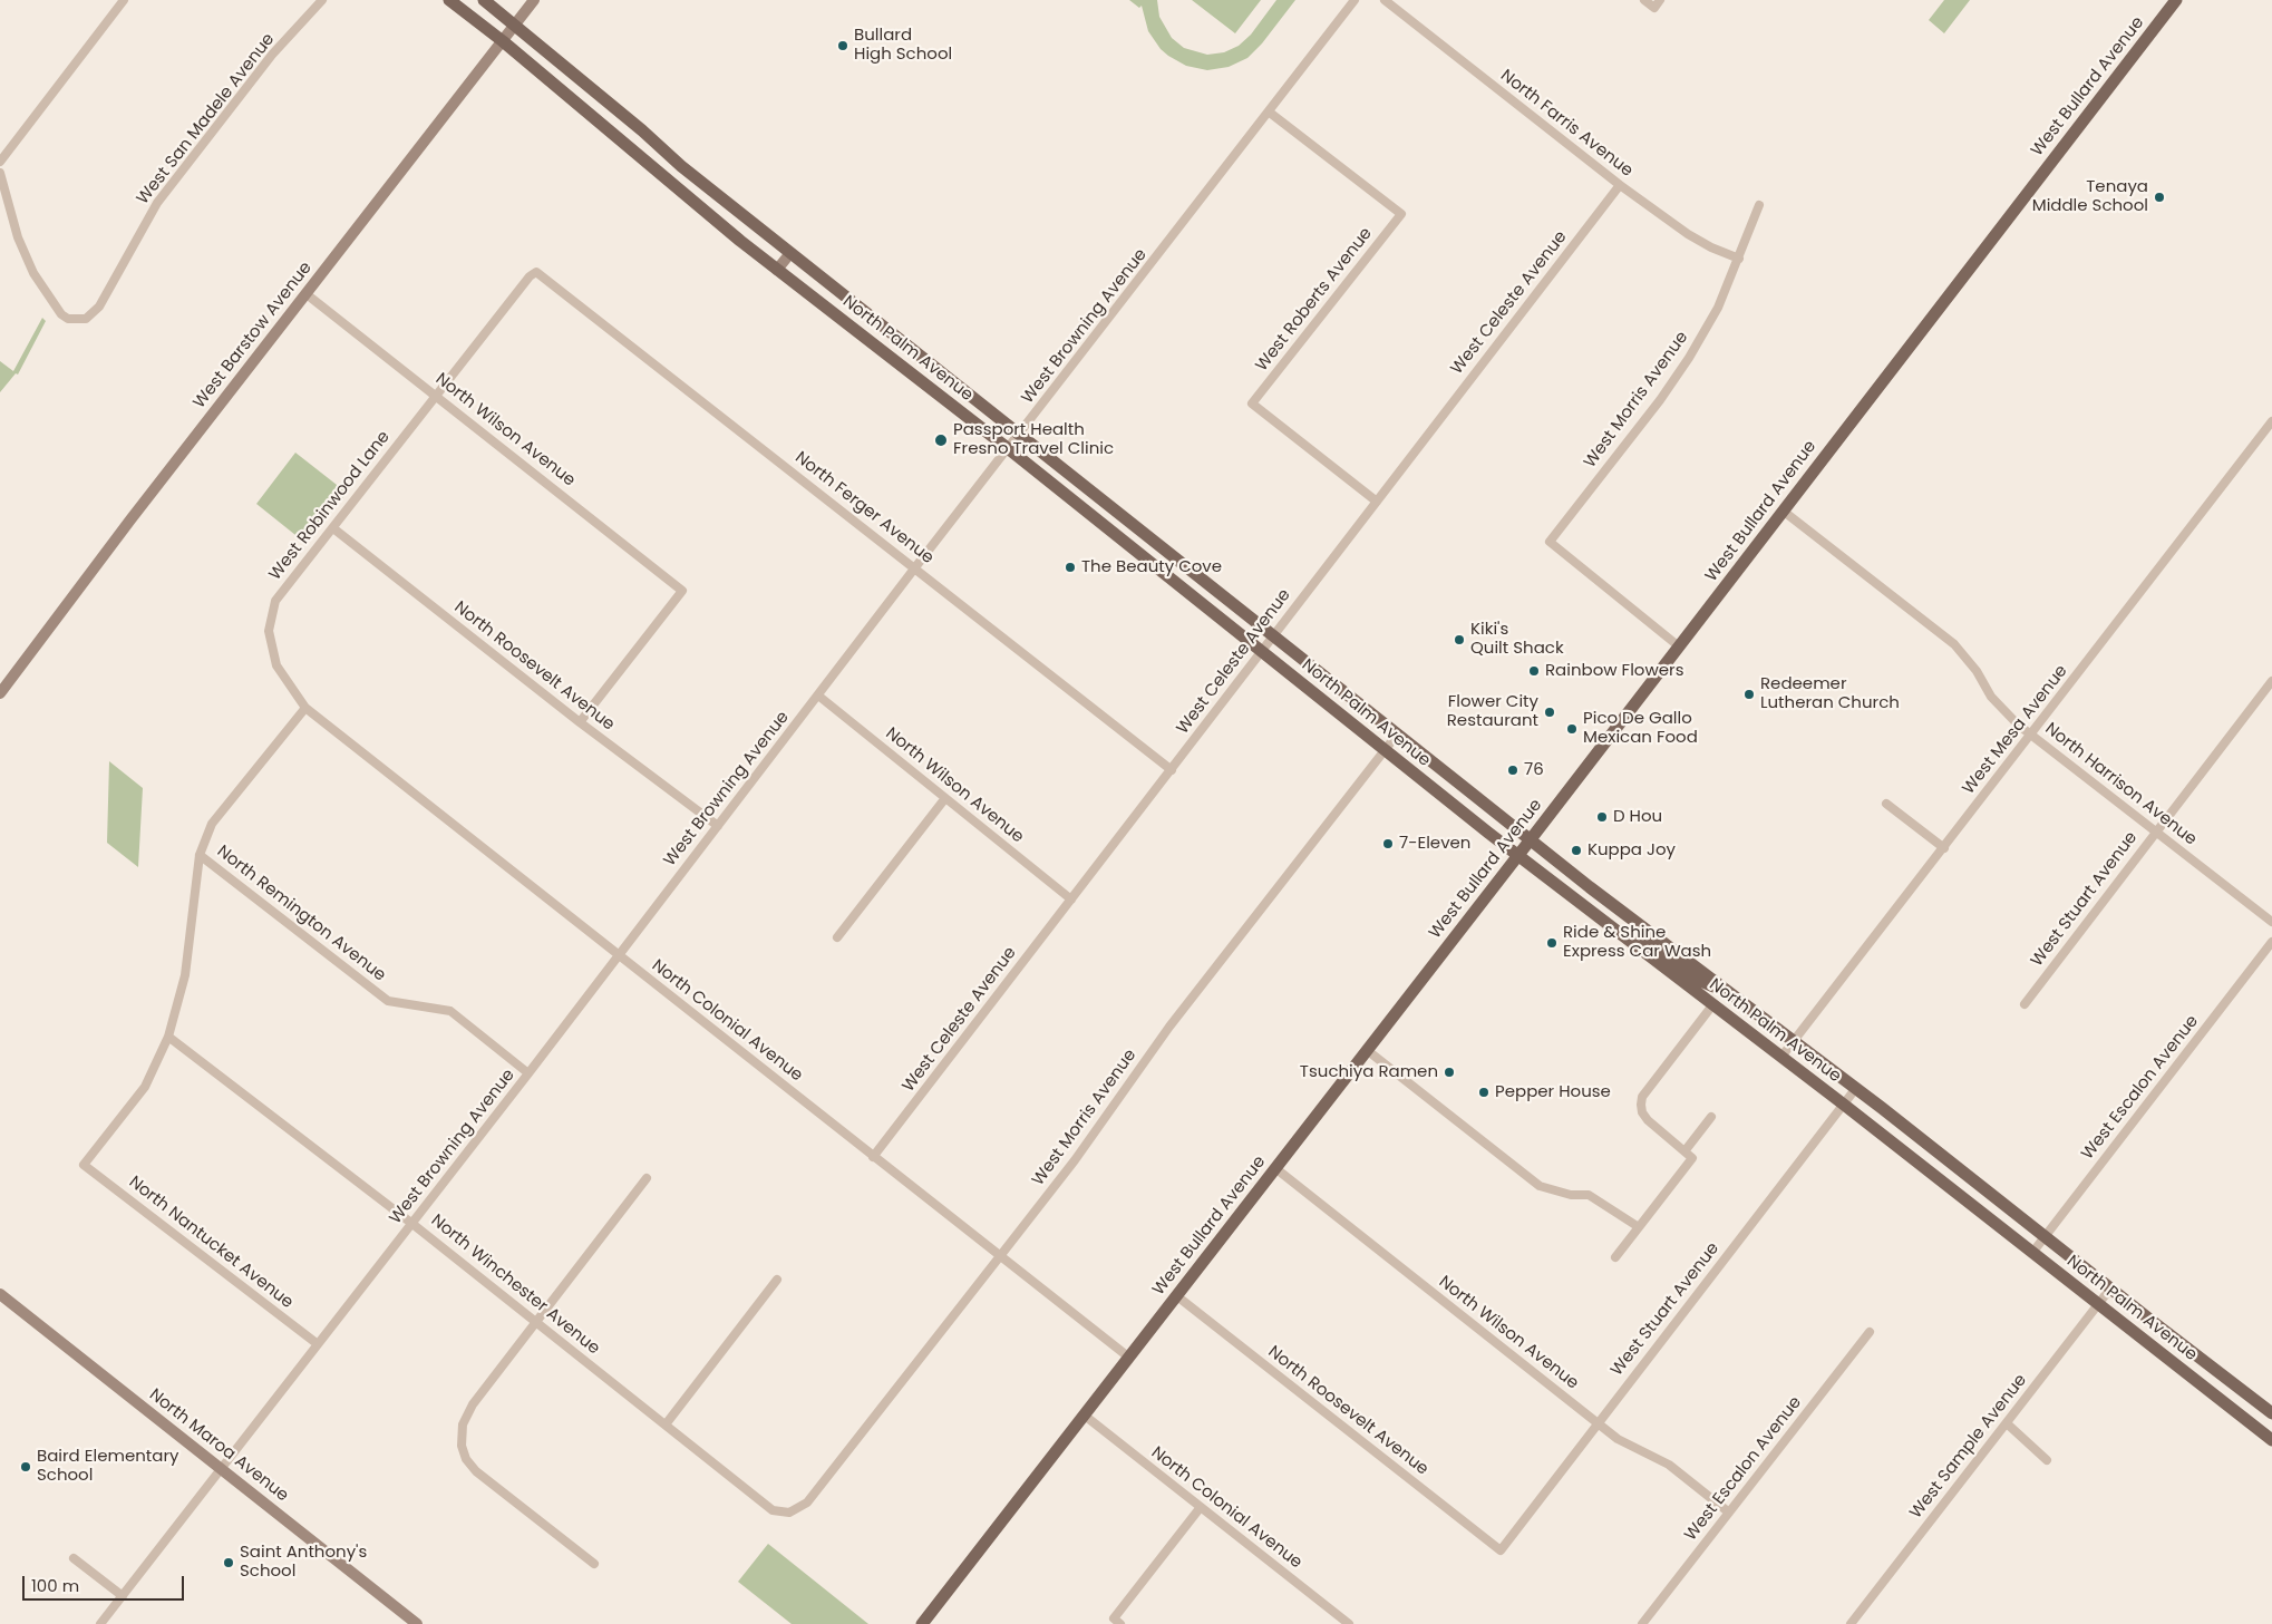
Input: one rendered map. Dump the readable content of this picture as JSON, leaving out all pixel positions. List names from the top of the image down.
{
  "streets": {
    "main road": ["West Bullard Avenue", "North Palm Avenue"],
    "street": [
      "West San Madele Avenue",
      "North Farris Avenue",
      "West Roberts Avenue",
      "West Celeste Avenue",
      "West Browning Avenue",
      "West Barstow Avenue",
      "West Morris Avenue",
      "North Wilson Avenue",
      "West Robinwood Lane",
      "North Ferger Avenue",
      "North Roosevelt Avenue",
      "West Mesa Avenue",
      "North Harrison Avenue",
      "West Stuart Avenue",
      "North Remington Avenue",
      "North Colonial Avenue",
      "West Escalon Avenue",
      "North Nantucket Avenue",
      "North Winchester Avenue",
      "North Maroa Avenue",
      "West Sample Avenue"
    ]
  },
  "crossings": [
    ["West Bullard Avenue", "North Palm Avenue"],
    ["West Bullard Avenue", "West Morris Avenue"],
    ["West Bullard Avenue", "North Wilson Avenue"],
    ["West Bullard Avenue", "North Roosevelt Avenue"],
    ["West Bullard Avenue", "North Harrison Avenue"],
    ["West Bullard Avenue", "North Colonial Avenue"],
    ["North Farris Avenue", "West Celeste Avenue"],
    ["North Farris Avenue", "West Morris Avenue"],
    ["West Roberts Avenue", "West Celeste Avenue"],
    ["West Roberts Avenue", "West Browning Avenue"],
    ["West Celeste Avenue", "North Palm Avenue"],
    ["West Celeste Avenue", "North Wilson Avenue"],
    ["West Celeste Avenue", "North Ferger Avenue"],
    ["West Celeste Avenue", "North Colonial Avenue"],
    ["West Browning Avenue", "North Palm Avenue"],
    ["West Browning Avenue", "North Wilson Avenue"],
    ["West Browning Avenue", "North Ferger Avenue"],
    ["West Browning Avenue", "North Roosevelt Avenue"],
    ["West Browning Avenue", "North Remington Avenue"],
    ["West Browning Avenue", "North Colonial Avenue"],
    ["West Browning Avenue", "North Nantucket Avenue"],
    ["West Browning Avenue", "North Winchester Avenue"],
    ["West Browning Avenue", "North Maroa Avenue"],
    ["West Barstow Avenue", "North Palm Avenue"],
    ["West Barstow Avenue", "North Wilson Avenue"],
    ["North Palm Avenue", "West Morris Avenue"],
    ["North Palm Avenue", "West Mesa Avenue"],
    ["North Palm Avenue", "West Stuart Avenue"],
    ["North Palm Avenue", "West Escalon Avenue"],
    ["North Palm Avenue", "West Sample Avenue"],
    ["West Morris Avenue", "North Colonial Avenue"],
    ["West Morris Avenue", "North Winchester Avenue"],
    ["North Wilson Avenue", "West Robinwood Lane"],
    ["North Wilson Avenue", "North Roosevelt Avenue"],
    ["North Wilson Avenue", "West Stuart Avenue"],
    ["North Wilson Avenue", "West Escalon Avenue"],
    ["West Robinwood Lane", "North Ferger Avenue"],
    ["West Robinwood Lane", "North Roosevelt Avenue"],
    ["West Robinwood Lane", "North Colonial Avenue"],
    ["North Roosevelt Avenue", "West Stuart Avenue"],
    ["West Mesa Avenue", "North Harrison Avenue"],
    ["North Harrison Avenue", "West Stuart Avenue"],
    ["North Nantucket Avenue", "North Winchester Avenue"]
  ],
  "places": [
    "Bullard High School",
    "Tenaya Middle School",
    "Passport Health Fresno Travel Clinic",
    "The Beauty Cove",
    "Kiki's Quilt Shack",
    "Rainbow Flowers",
    "Redeemer Lutheran Church",
    "Flower City Restaurant",
    "Pico De Gallo Mexican Food",
    "76",
    "D Hou",
    "7-Eleven",
    "Kuppa Joy",
    "Ride & Shine Express Car Wash",
    "Tsuchiya Ramen",
    "Pepper House",
    "Baird Elementary School",
    "Saint Anthony's School"
  ],
  "scale_bar": "100 m"
}
